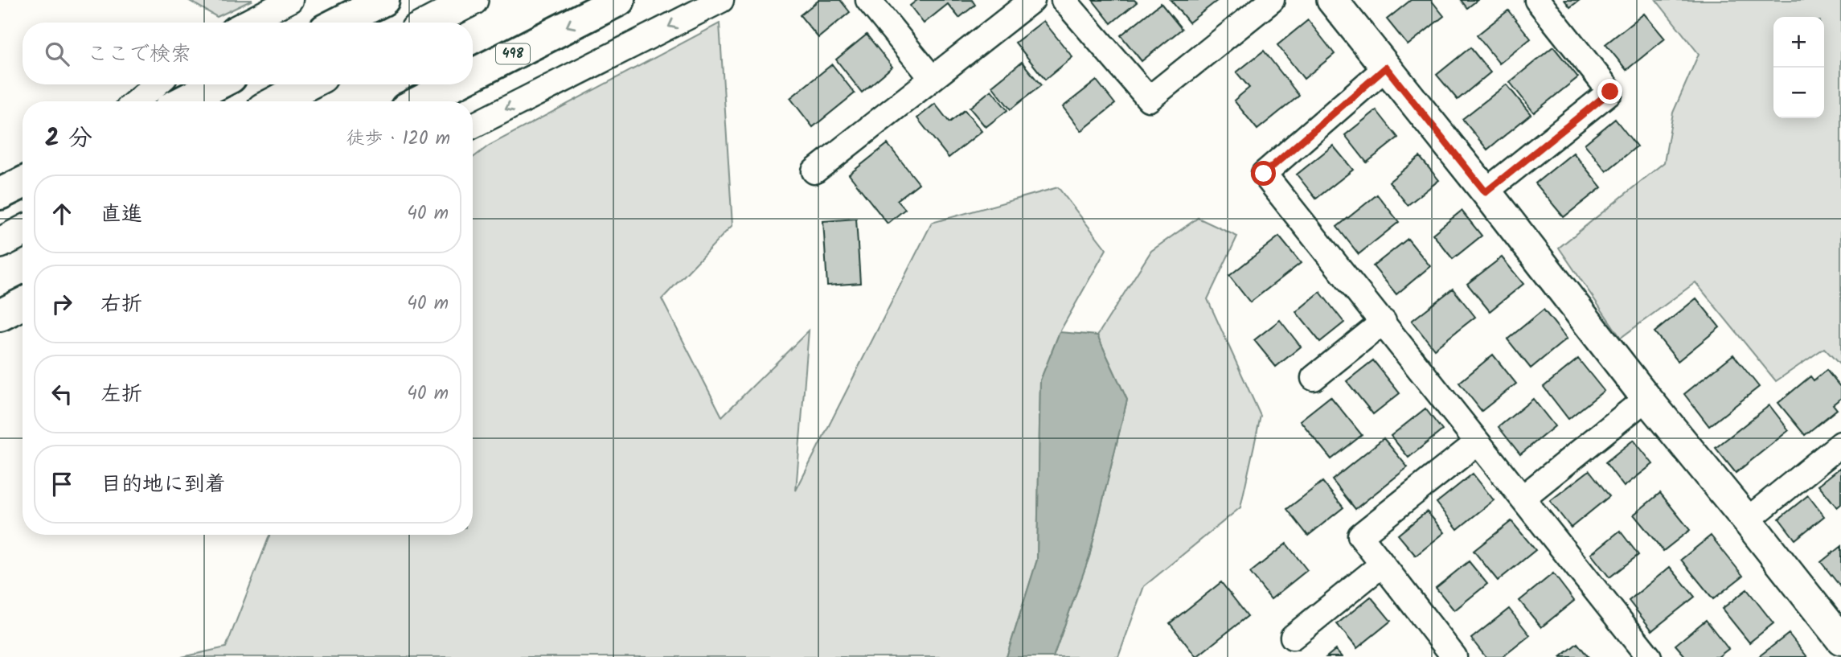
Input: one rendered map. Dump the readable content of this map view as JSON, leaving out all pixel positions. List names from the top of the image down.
{
  "streets": {
    "highway": ["498"]
  },
  "page": {
    "map_buttons": ["+", "−"],
    "search": "ここで検索",
    "heading": ["2 分", "徒歩 · 120 m"],
    "list": [
      ["直進", "40 m"],
      ["右折", "40 m"],
      ["左折", "40 m"],
      "目的地に到着"
    ]
  }
}
